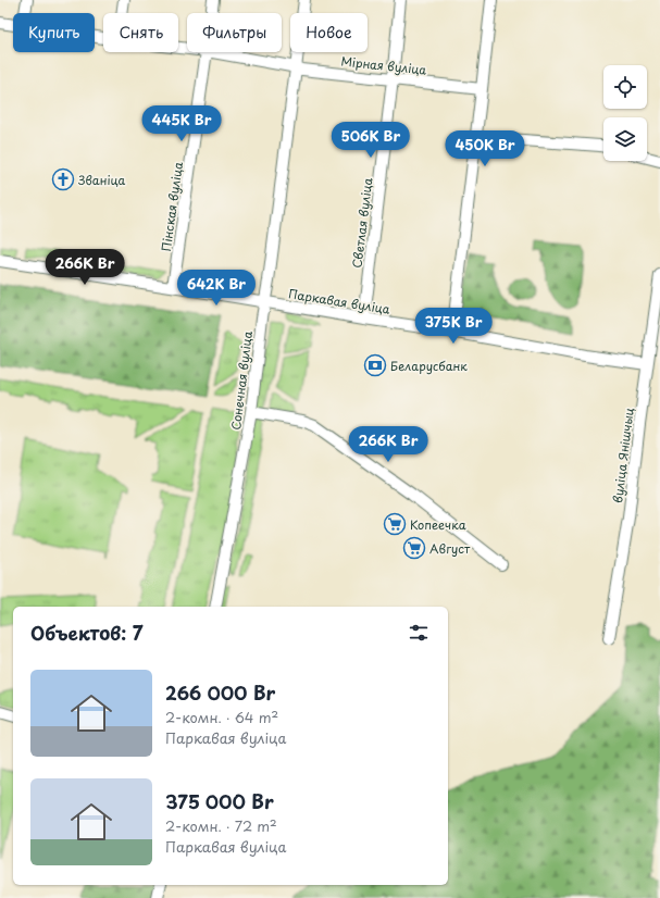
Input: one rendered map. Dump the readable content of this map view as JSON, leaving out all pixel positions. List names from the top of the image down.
{
  "streets": {
    "street": [
      "Мірная вуліца",
      "Пінская вуліца",
      "Светлая вуліца",
      "Паркавая вуліца",
      "Сонечная вуліца",
      "вуліца Янішчыц"
    ]
  },
  "crossings": [
    ["Мірная вуліца", "Светлая вуліца"],
    ["Мірная вуліца", "Сонечная вуліца"],
    ["Пінская вуліца", "Паркавая вуліца"],
    ["Светлая вуліца", "Паркавая вуліца"],
    ["Паркавая вуліца", "Сонечная вуліца"],
    ["Паркавая вуліца", "вуліца Янішчыц"]
  ],
  "places": {
    "church": ["Званіца"],
    "bank": ["Беларусбанк"],
    "supermarket": ["Копеечка", "Август"]
  },
  "page": {
    "chip": [
      "Купить",
      "Снять",
      "Фильтры",
      "Новое"
    ],
    "price": [
      "445K Br",
      "506K Br",
      "450K Br",
      "266K Br",
      "642K Br",
      "375K Br",
      "266K Br"
    ],
    "heading": "Объектов: 7",
    "list": [
      {
        "name": "266 000 Br",
        "note": "2-комн. · 64 m² · Паркавая вуліца"
      },
      {
        "name": "375 000 Br",
        "note": "2-комн. · 72 m² · Паркавая вуліца"
      }
    ]
  }
}
